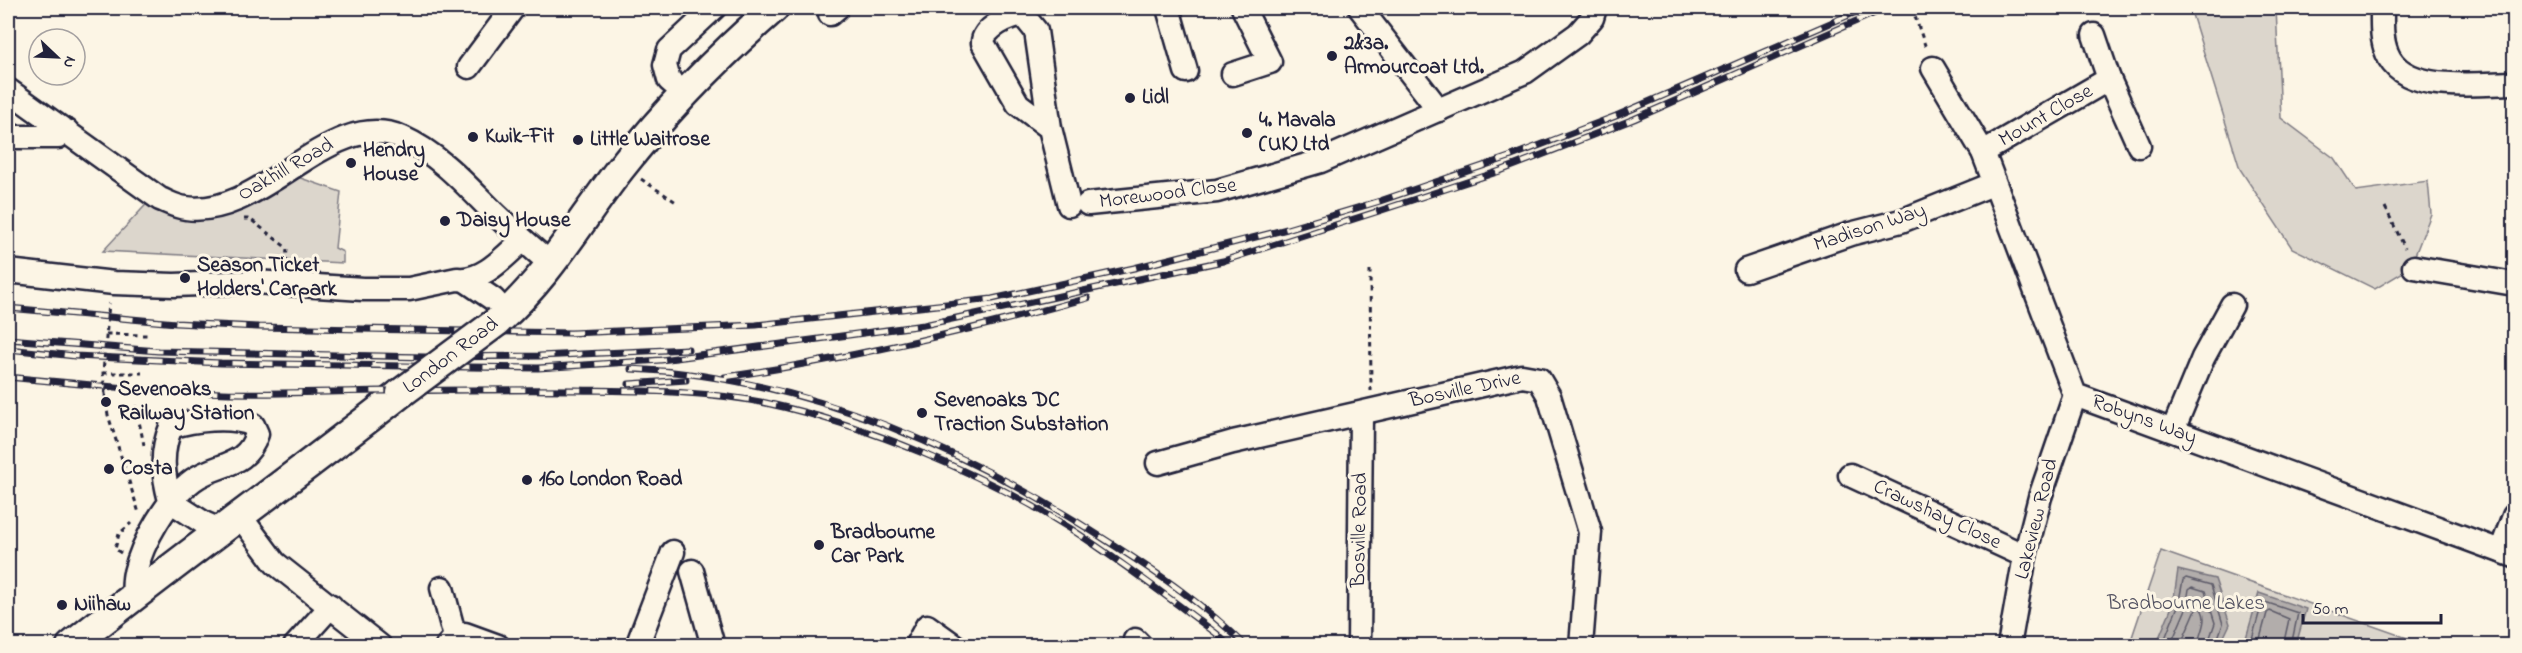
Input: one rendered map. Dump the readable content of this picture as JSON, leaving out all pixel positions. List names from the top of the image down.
{
  "streets": {
    "main road": ["London Road"],
    "street": [
      "Mount Close",
      "Oakhill Road",
      "Morewood Close",
      "Madison Way",
      "Bosville Drive",
      "Robyns Way",
      "Crawshay Close",
      "Lakeview Road",
      "Bosville Road"
    ]
  },
  "crossings": [
    ["Mount Close", "Robyns Way"],
    ["Oakhill Road", "London Road"],
    ["Madison Way", "Robyns Way"],
    ["Bosville Drive", "Bosville Road"],
    ["Robyns Way", "Lakeview Road"],
    ["Crawshay Close", "Lakeview Road"]
  ],
  "parks": ["Bradbourne Lakes"],
  "places": [
    "2&3a. Armourcoat Ltd.",
    "Lidl",
    "4. Mavala (UK) Ltd",
    "Kwik-Fit",
    "Little Waitrose",
    "Hendry House",
    "Daisy House",
    "Season Ticket Holders' Carpark",
    "Sevenoaks Railway Station",
    "Sevenoaks DC Traction Substation",
    "Costa",
    "160 London Road",
    "Bradbourne Car Park",
    "Niihaw"
  ],
  "scale_bar": "50 m",
  "north": "bottom right"
}
